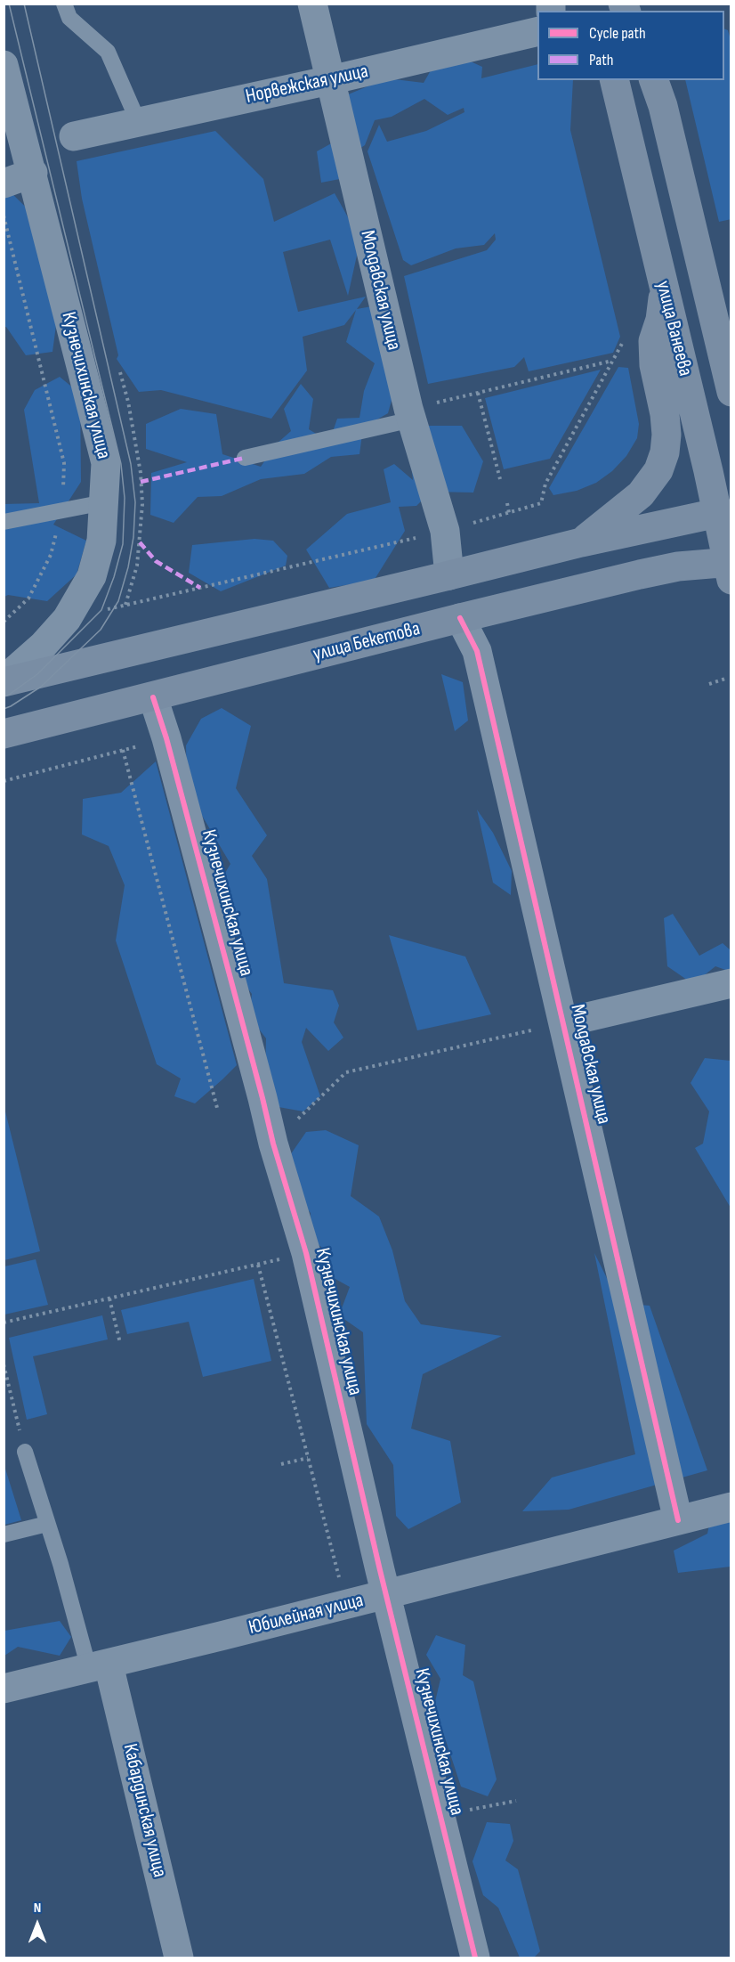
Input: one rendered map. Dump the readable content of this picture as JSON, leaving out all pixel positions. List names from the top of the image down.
{
  "streets": {
    "main road": ["улица Ванеева", "улица Бекетова"],
    "street": [
      "Норвежская улица",
      "Молдавская улица",
      "Кузнечихинская улица",
      "Юбилейная улица",
      "Кабардинская улица"
    ]
  },
  "crossings": [
    ["Норвежская улица", "Молдавская улица"],
    ["Молдавская улица", "улица Бекетова"],
    ["Молдавская улица", "Юбилейная улица"],
    ["улица Ванеева", "улица Бекетова"],
    ["Кузнечихинская улица", "улица Бекетова"],
    ["Кузнечихинская улица", "Юбилейная улица"],
    ["Юбилейная улица", "Кабардинская улица"]
  ],
  "legend": ["Cycle path", "Path"],
  "north": "top"
}
